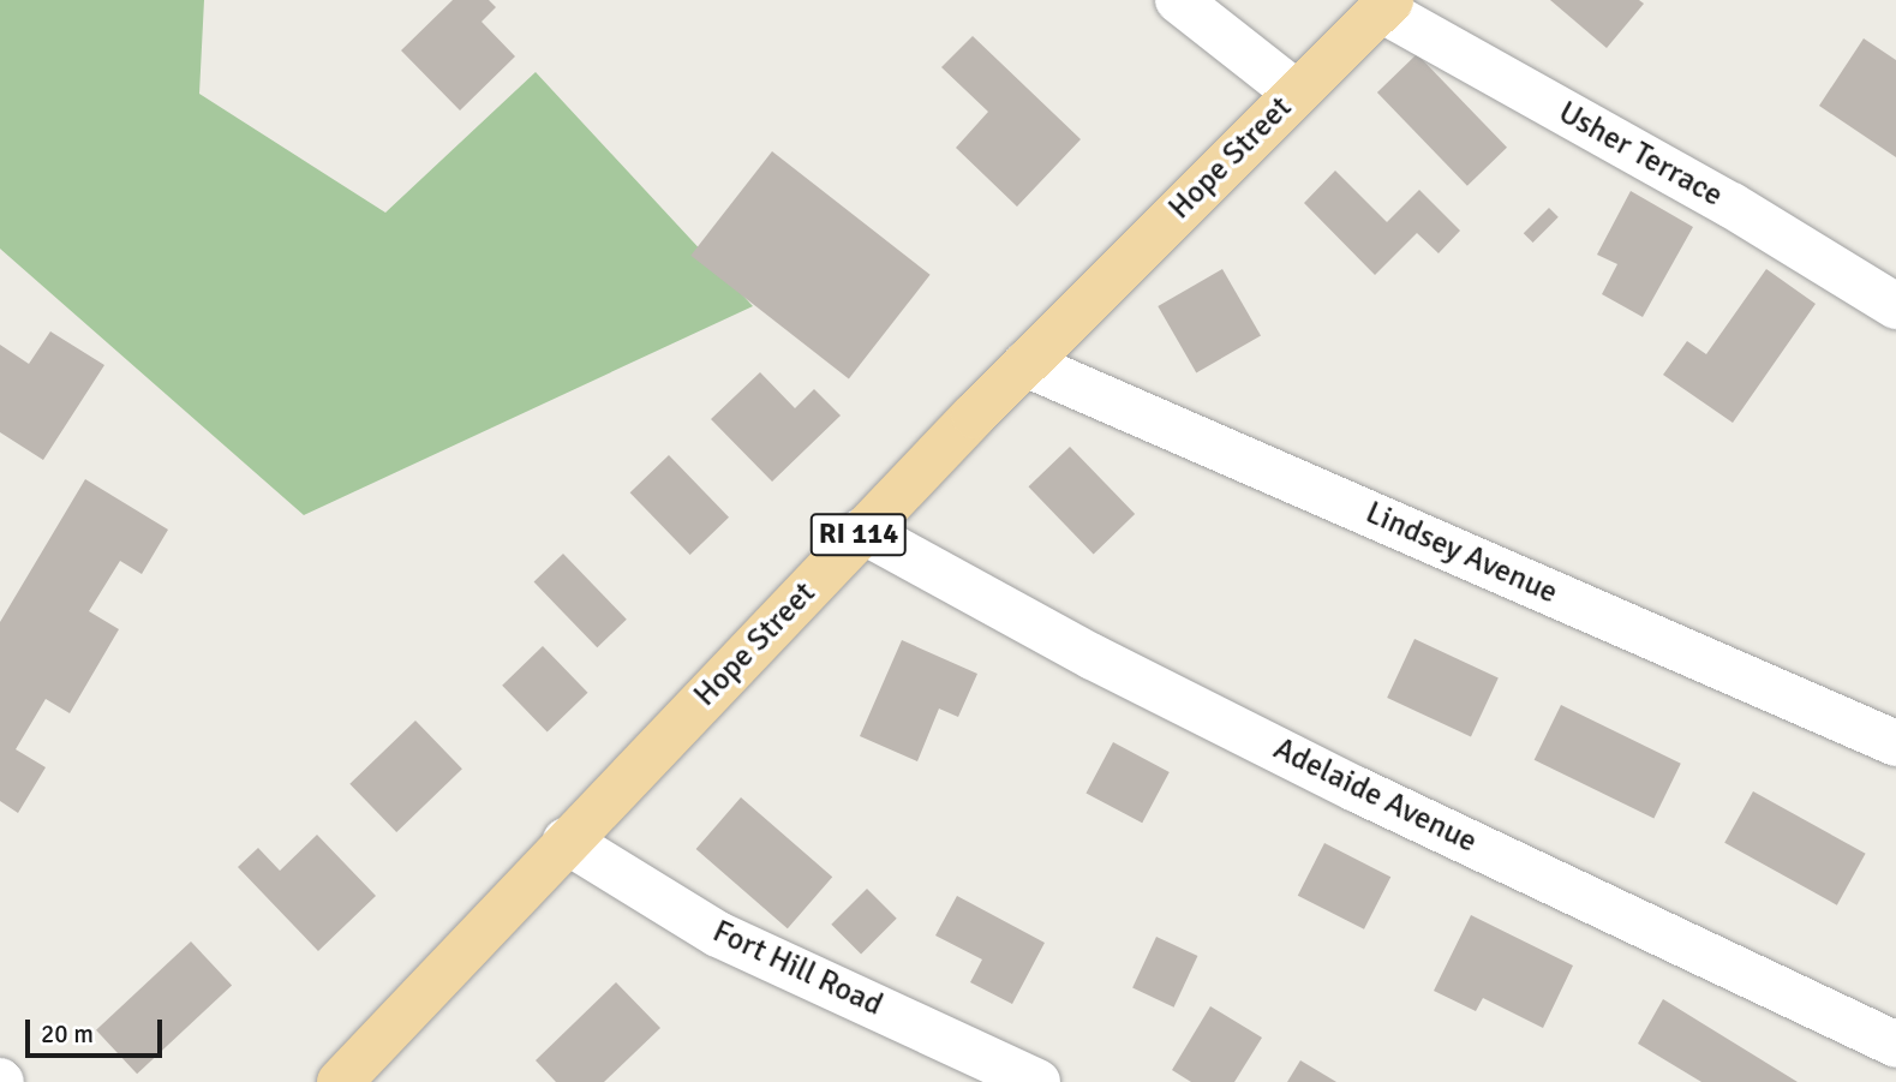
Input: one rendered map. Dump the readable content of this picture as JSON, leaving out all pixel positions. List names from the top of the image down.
{
  "streets": {
    "main road": ["Hope Street", "RI 114"],
    "street": [
      "Usher Terrace",
      "Lindsey Avenue",
      "Adelaide Avenue",
      "Fort Hill Road"
    ]
  },
  "crossings": [
    ["Usher Terrace", "Hope Street"],
    ["Hope Street", "Lindsey Avenue"],
    ["Hope Street", "Adelaide Avenue"],
    ["Hope Street", "Fort Hill Road"]
  ],
  "scale_bar": "20 m"
}
